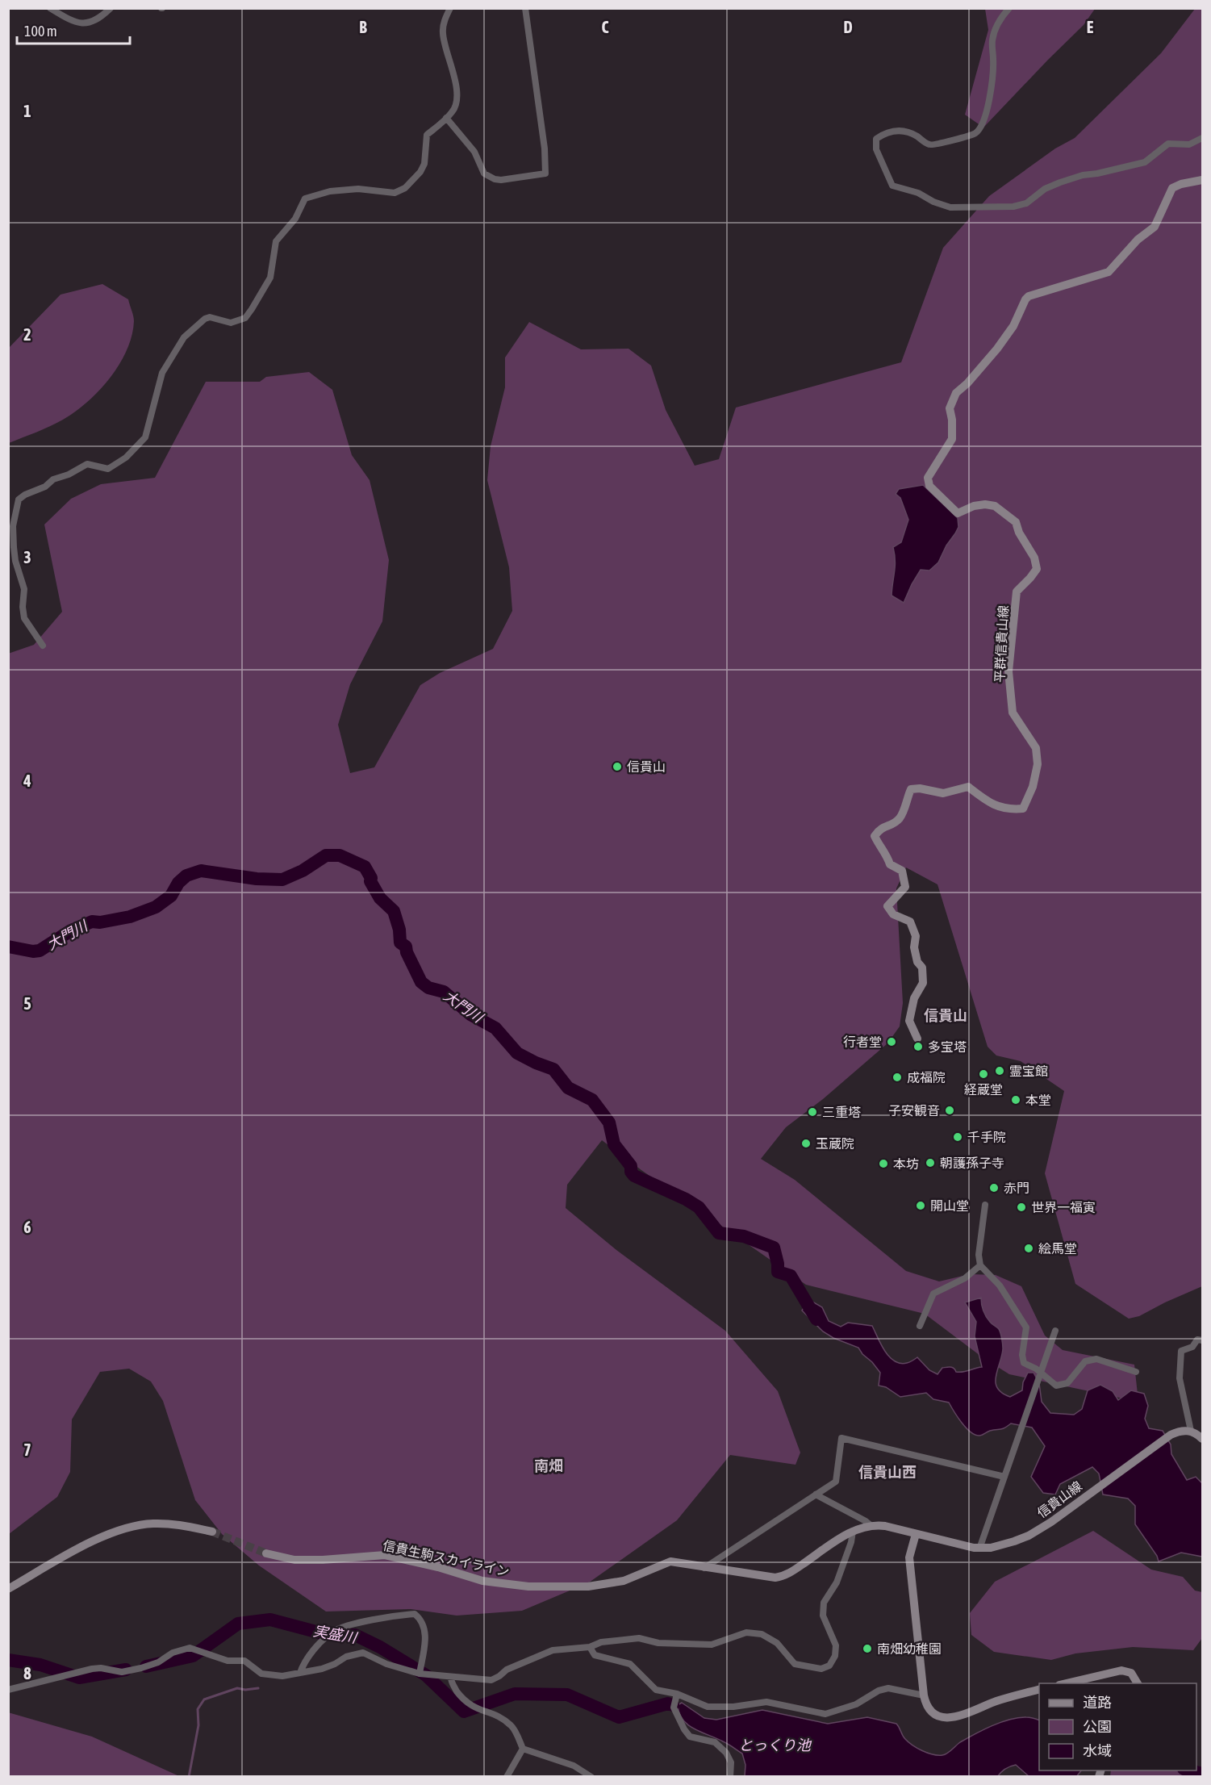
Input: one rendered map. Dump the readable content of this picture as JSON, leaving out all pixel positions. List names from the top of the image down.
{
  "streets": {
    "main road": ["平群信貴山線", "信貴山線", "信貴生駒スカイライン"]
  },
  "crossings": [
    ["信貴山線", "信貴生駒スカイライン"]
  ],
  "districts": ["信貴山", "南畑", "信貴山西"],
  "water": ["大門川", "実盛川", "とっくり池"],
  "places": [
    "信貴山",
    "行者堂",
    "多宝塔",
    "霊宝館",
    "経蔵堂",
    "成福院",
    "本堂",
    "子安観音",
    "三重塔",
    "千手院",
    "玉蔵院",
    "朝護孫子寺",
    "本坊",
    "赤門",
    "開山堂",
    "世界一福寅",
    "絵馬堂",
    "南畑幼稚園"
  ],
  "legend": ["道路", "公園", "水域"],
  "scale_bar": "100 m",
  "grid": {
    "columns": [
      "B",
      "C",
      "D",
      "E"
    ],
    "rows": [
      "1",
      "2",
      "3",
      "4",
      "5",
      "6",
      "7",
      "8"
    ]
  }
}
